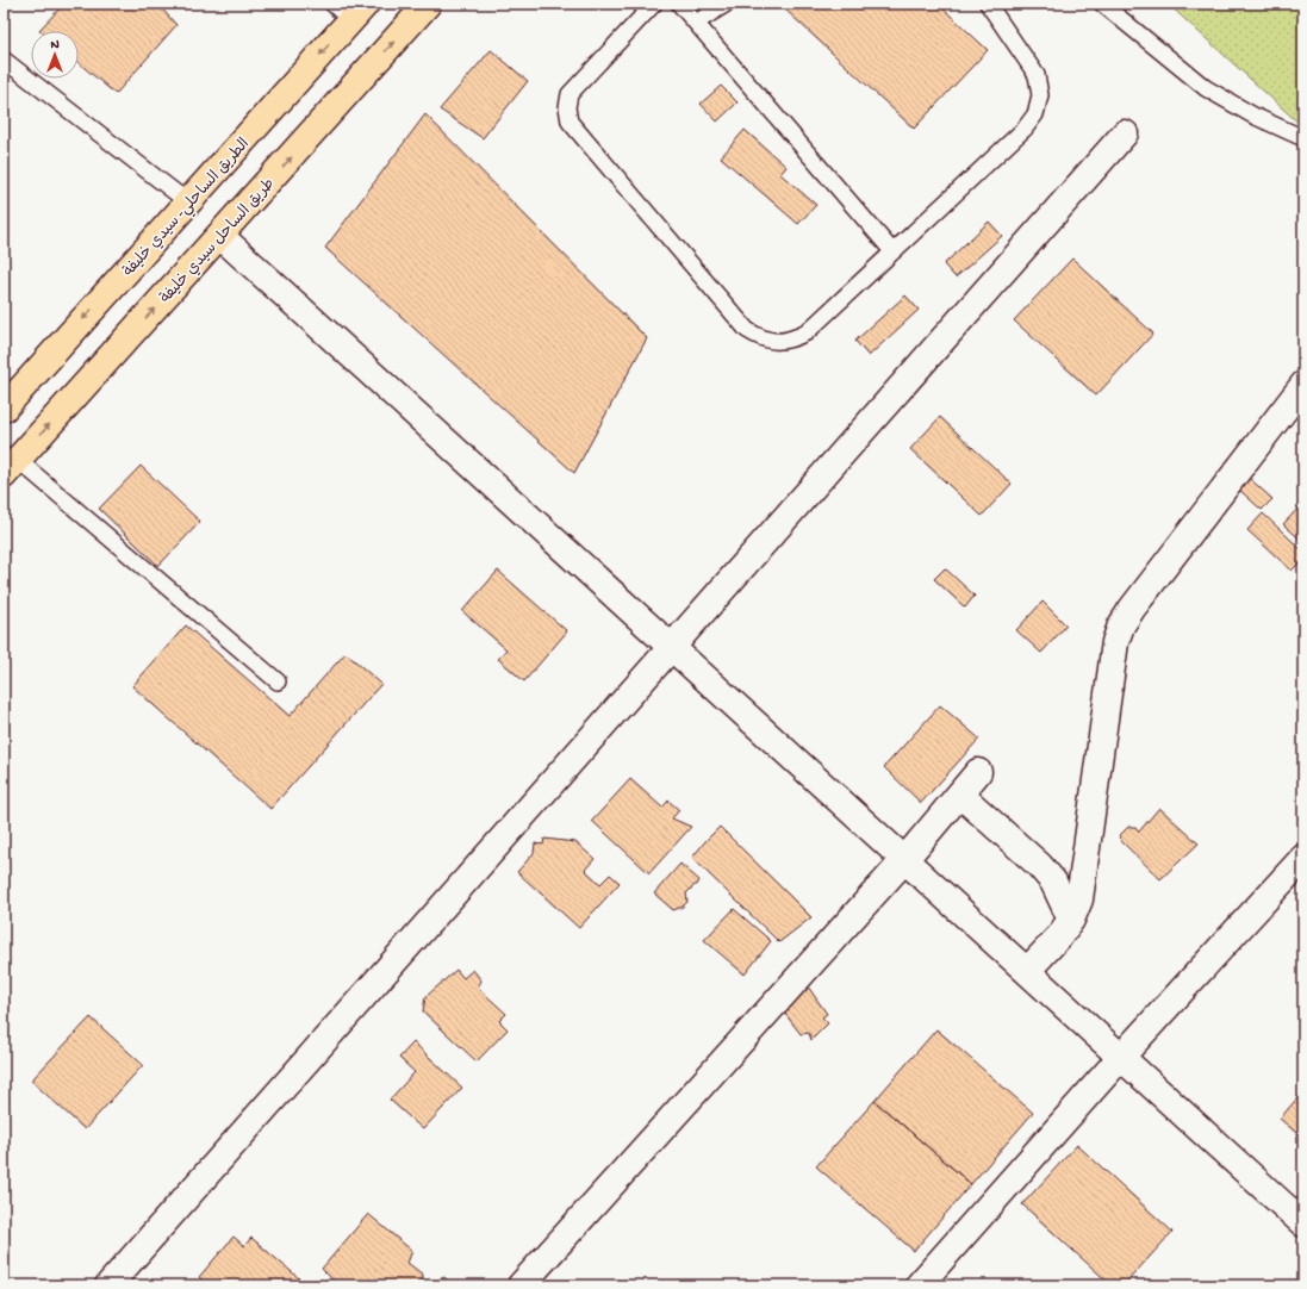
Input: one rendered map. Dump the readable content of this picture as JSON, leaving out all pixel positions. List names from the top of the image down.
{
  "streets": {
    "highway": ["الطريق الساحلي- سيدي خليفة", "طريق الساحل سيدي خليفة"]
  },
  "one_way": ["الطريق الساحلي- سيدي خليفة", "طريق الساحل سيدي خليفة"],
  "north": "top"
}
